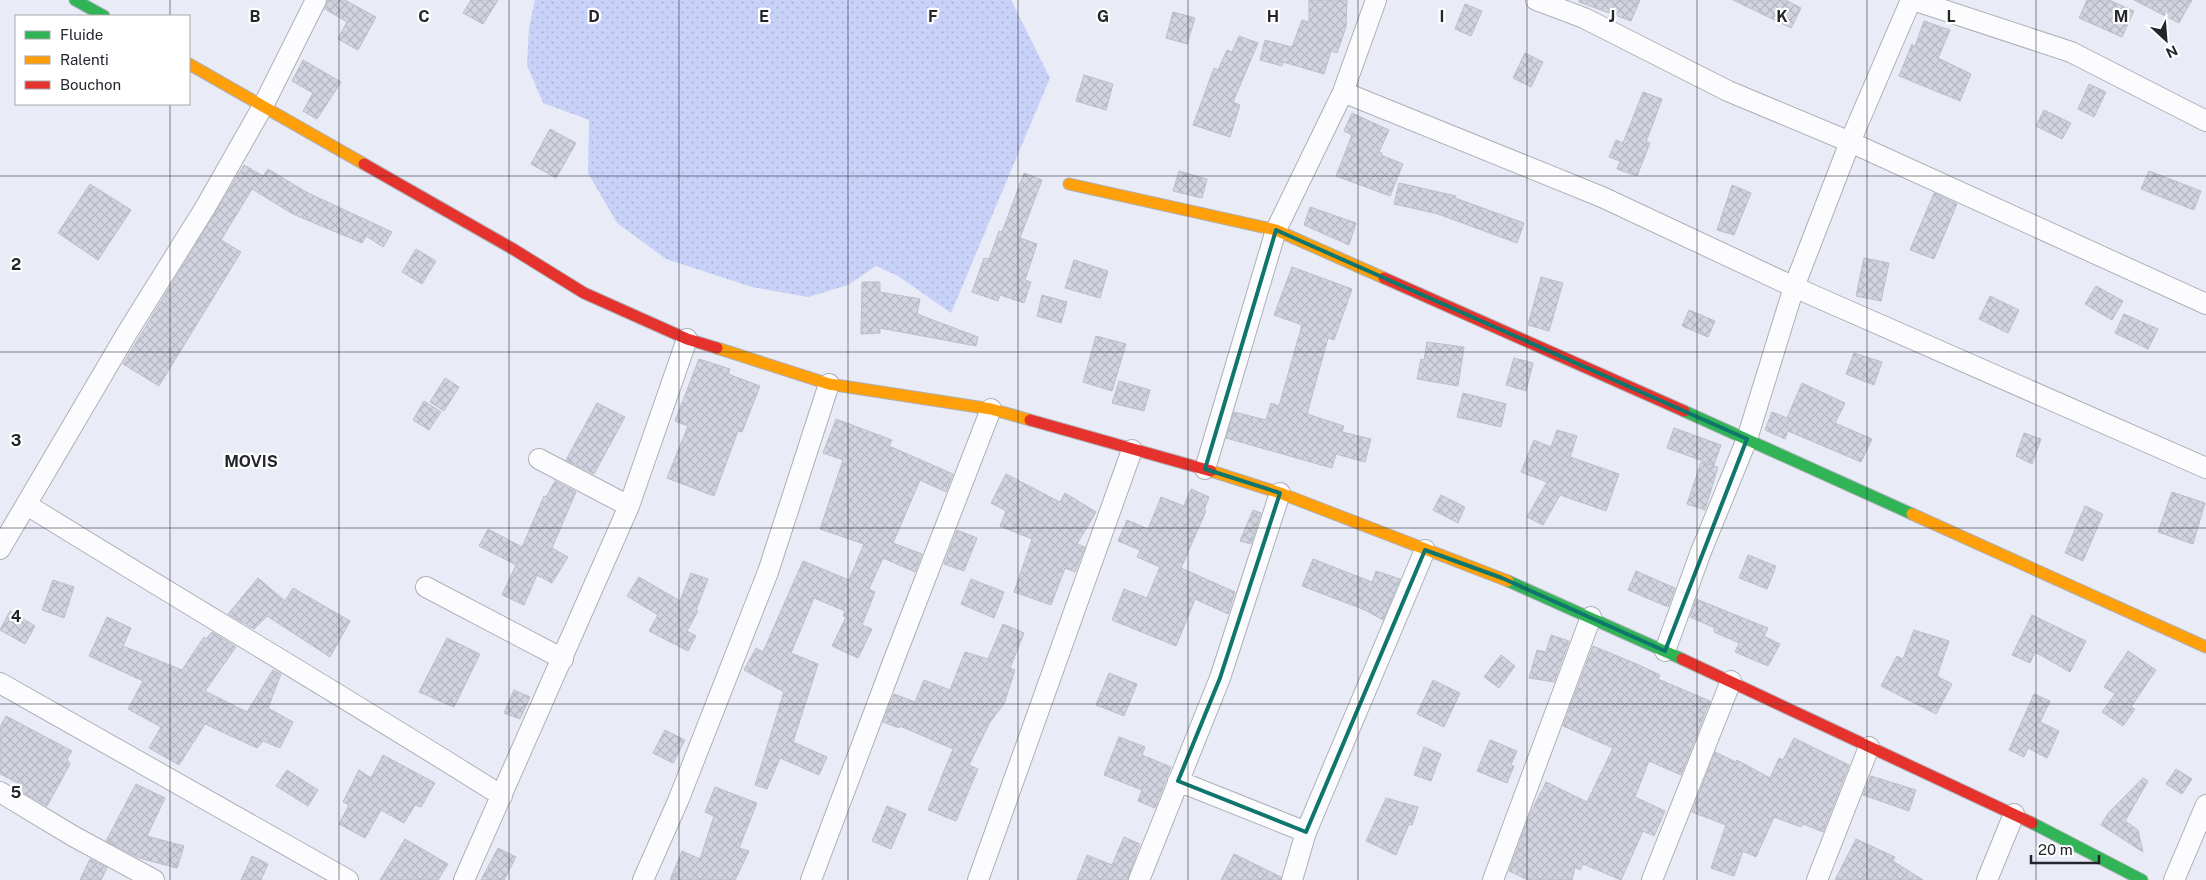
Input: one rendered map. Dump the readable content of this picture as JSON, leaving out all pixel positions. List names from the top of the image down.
{
  "districts": ["MOVIS"],
  "legend": ["Fluide", "Ralenti", "Bouchon"],
  "scale_bar": "20 m",
  "north": "bottom right",
  "grid": {
    "columns": [
      "B",
      "C",
      "D",
      "E",
      "F",
      "G",
      "H",
      "I",
      "J",
      "K",
      "L",
      "M"
    ],
    "rows": [
      "2",
      "3",
      "4",
      "5"
    ]
  }
}
